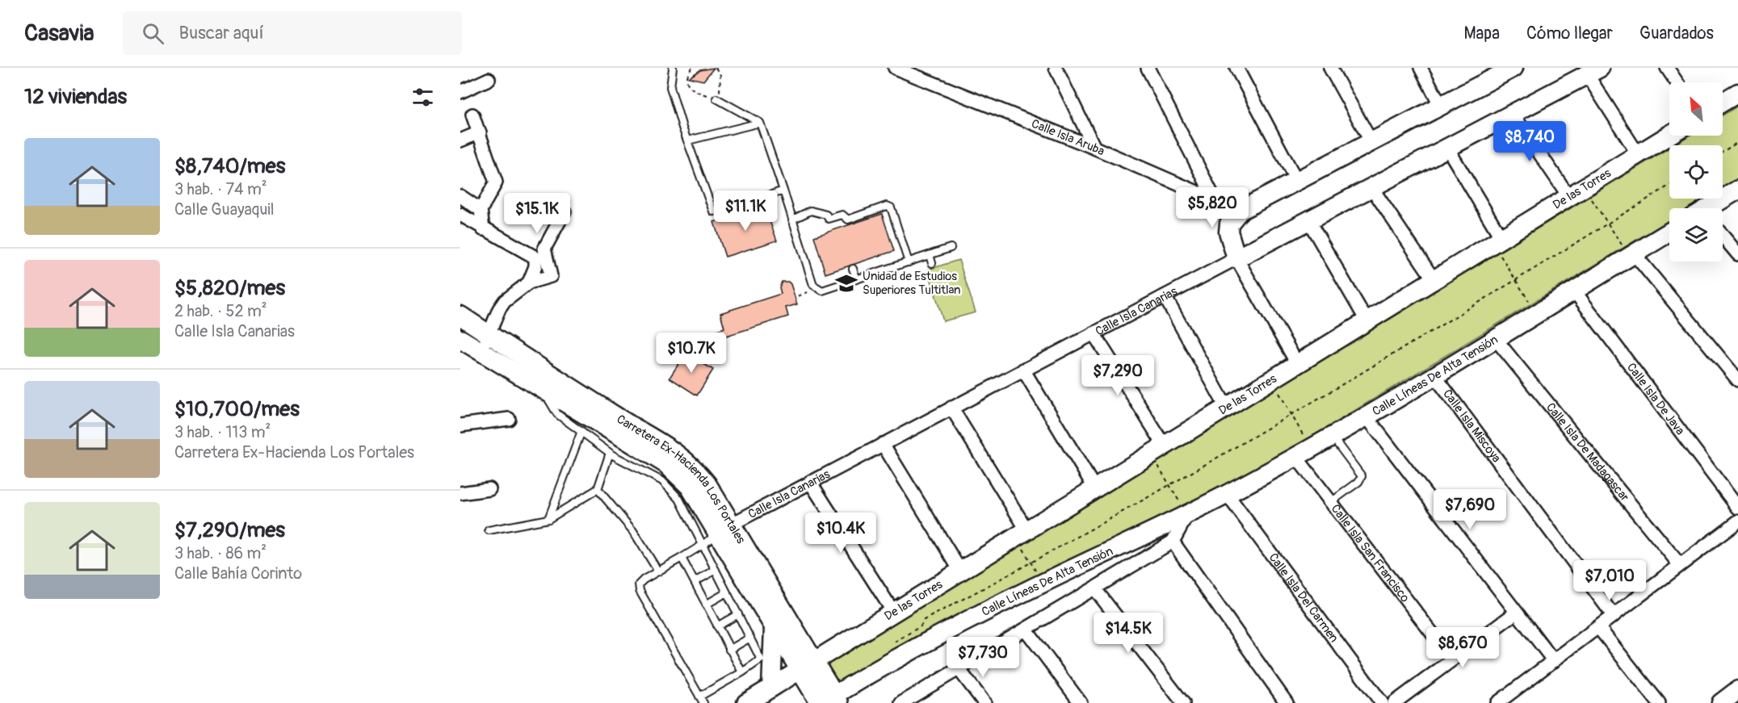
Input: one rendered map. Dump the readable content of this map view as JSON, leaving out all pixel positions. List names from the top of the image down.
{
  "streets": {
    "main road": ["De las Torres", "Calle Líneas De Alta Tensión", "Carretera Ex-Hacienda Los Portales"],
    "street": [
      "Calle Isla Aruba",
      "Calle Isla Canarias",
      "Calle Isla De Java",
      "Calle Isla Miscoya",
      "Calle Isla De Madagascar",
      "Calle Isla San Francisco",
      "Calle Isla Del Carmen"
    ]
  },
  "crossings": [
    ["De las Torres", "Carretera Ex-Hacienda Los Portales"],
    ["Calle Isla Canarias", "Carretera Ex-Hacienda Los Portales"],
    ["Calle Líneas De Alta Tensión", "Calle Isla De Java"],
    ["Calle Líneas De Alta Tensión", "Calle Isla Miscoya"],
    ["Calle Líneas De Alta Tensión", "Calle Isla De Madagascar"],
    ["Calle Líneas De Alta Tensión", "Carretera Ex-Hacienda Los Portales"],
    ["Calle Líneas De Alta Tensión", "Calle Isla San Francisco"],
    ["Calle Líneas De Alta Tensión", "Calle Isla Del Carmen"]
  ],
  "places": {
    "school or university": ["Unidad de Estudios Superiores Tultitlan"]
  },
  "north": "top left",
  "page": {
    "header": "Casavia",
    "search": "Buscar aquí",
    "nav": ["Mapa", "Cómo llegar", "Guardados"],
    "heading": "12 viviendas",
    "price": [
      "$8,740",
      "$5,820",
      "$11.1K",
      "$15.1K",
      "$10.7K",
      "$7,290",
      "$7,690",
      "$10.4K",
      "$7,010",
      "$14.5K",
      "$8,670",
      "$7,730"
    ],
    "list": [
      {
        "name": "$8,740/mes",
        "note": "3 hab. · 74 m² · Calle Guayaquil"
      },
      {
        "name": "$5,820/mes",
        "note": "2 hab. · 52 m² · Calle Isla Canarias"
      },
      {
        "name": "$10,700/mes",
        "note": "3 hab. · 113 m² · Carretera Ex-Hacienda Los Portales"
      },
      {
        "name": "$7,290/mes",
        "note": "3 hab. · 86 m² · Calle Bahía Corinto"
      }
    ]
  }
}
